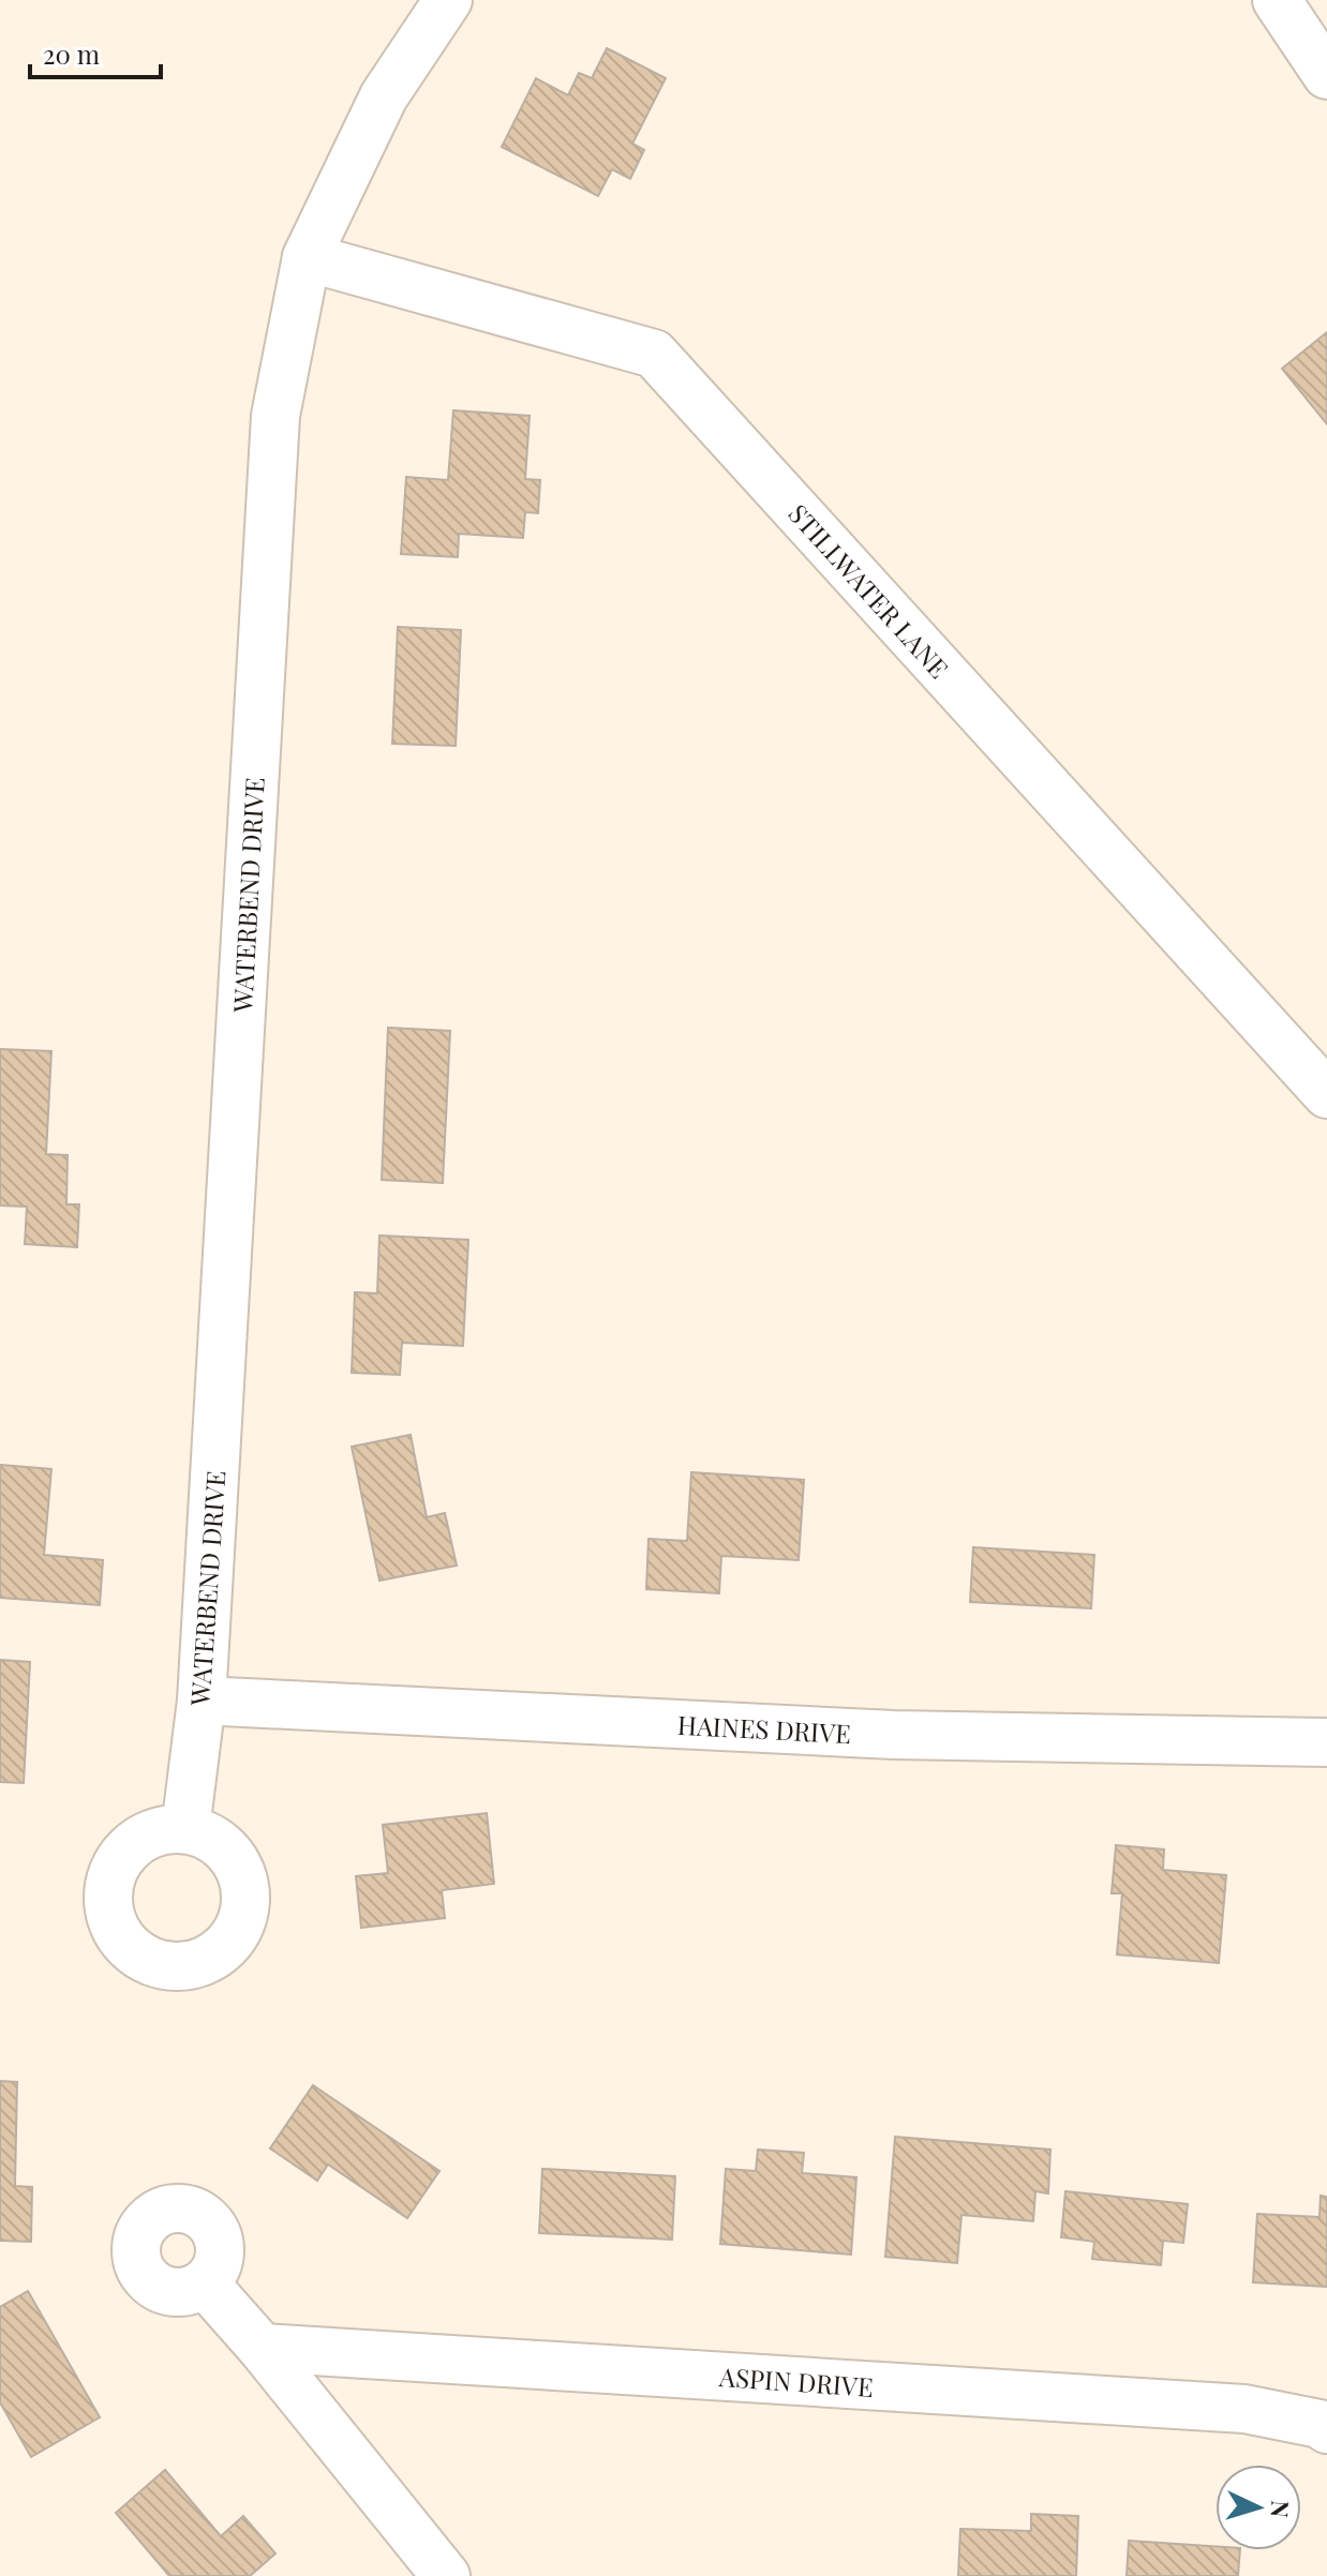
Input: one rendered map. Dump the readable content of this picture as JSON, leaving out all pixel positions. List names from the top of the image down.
{
  "streets": {
    "street": [
      "STILLWATER LANE",
      "WATERBEND DRIVE",
      "HAINES DRIVE",
      "ASPIN DRIVE"
    ]
  },
  "crossings": [
    ["STILLWATER LANE", "WATERBEND DRIVE"],
    ["WATERBEND DRIVE", "HAINES DRIVE"]
  ],
  "scale_bar": "20 m",
  "north": "right"
}
